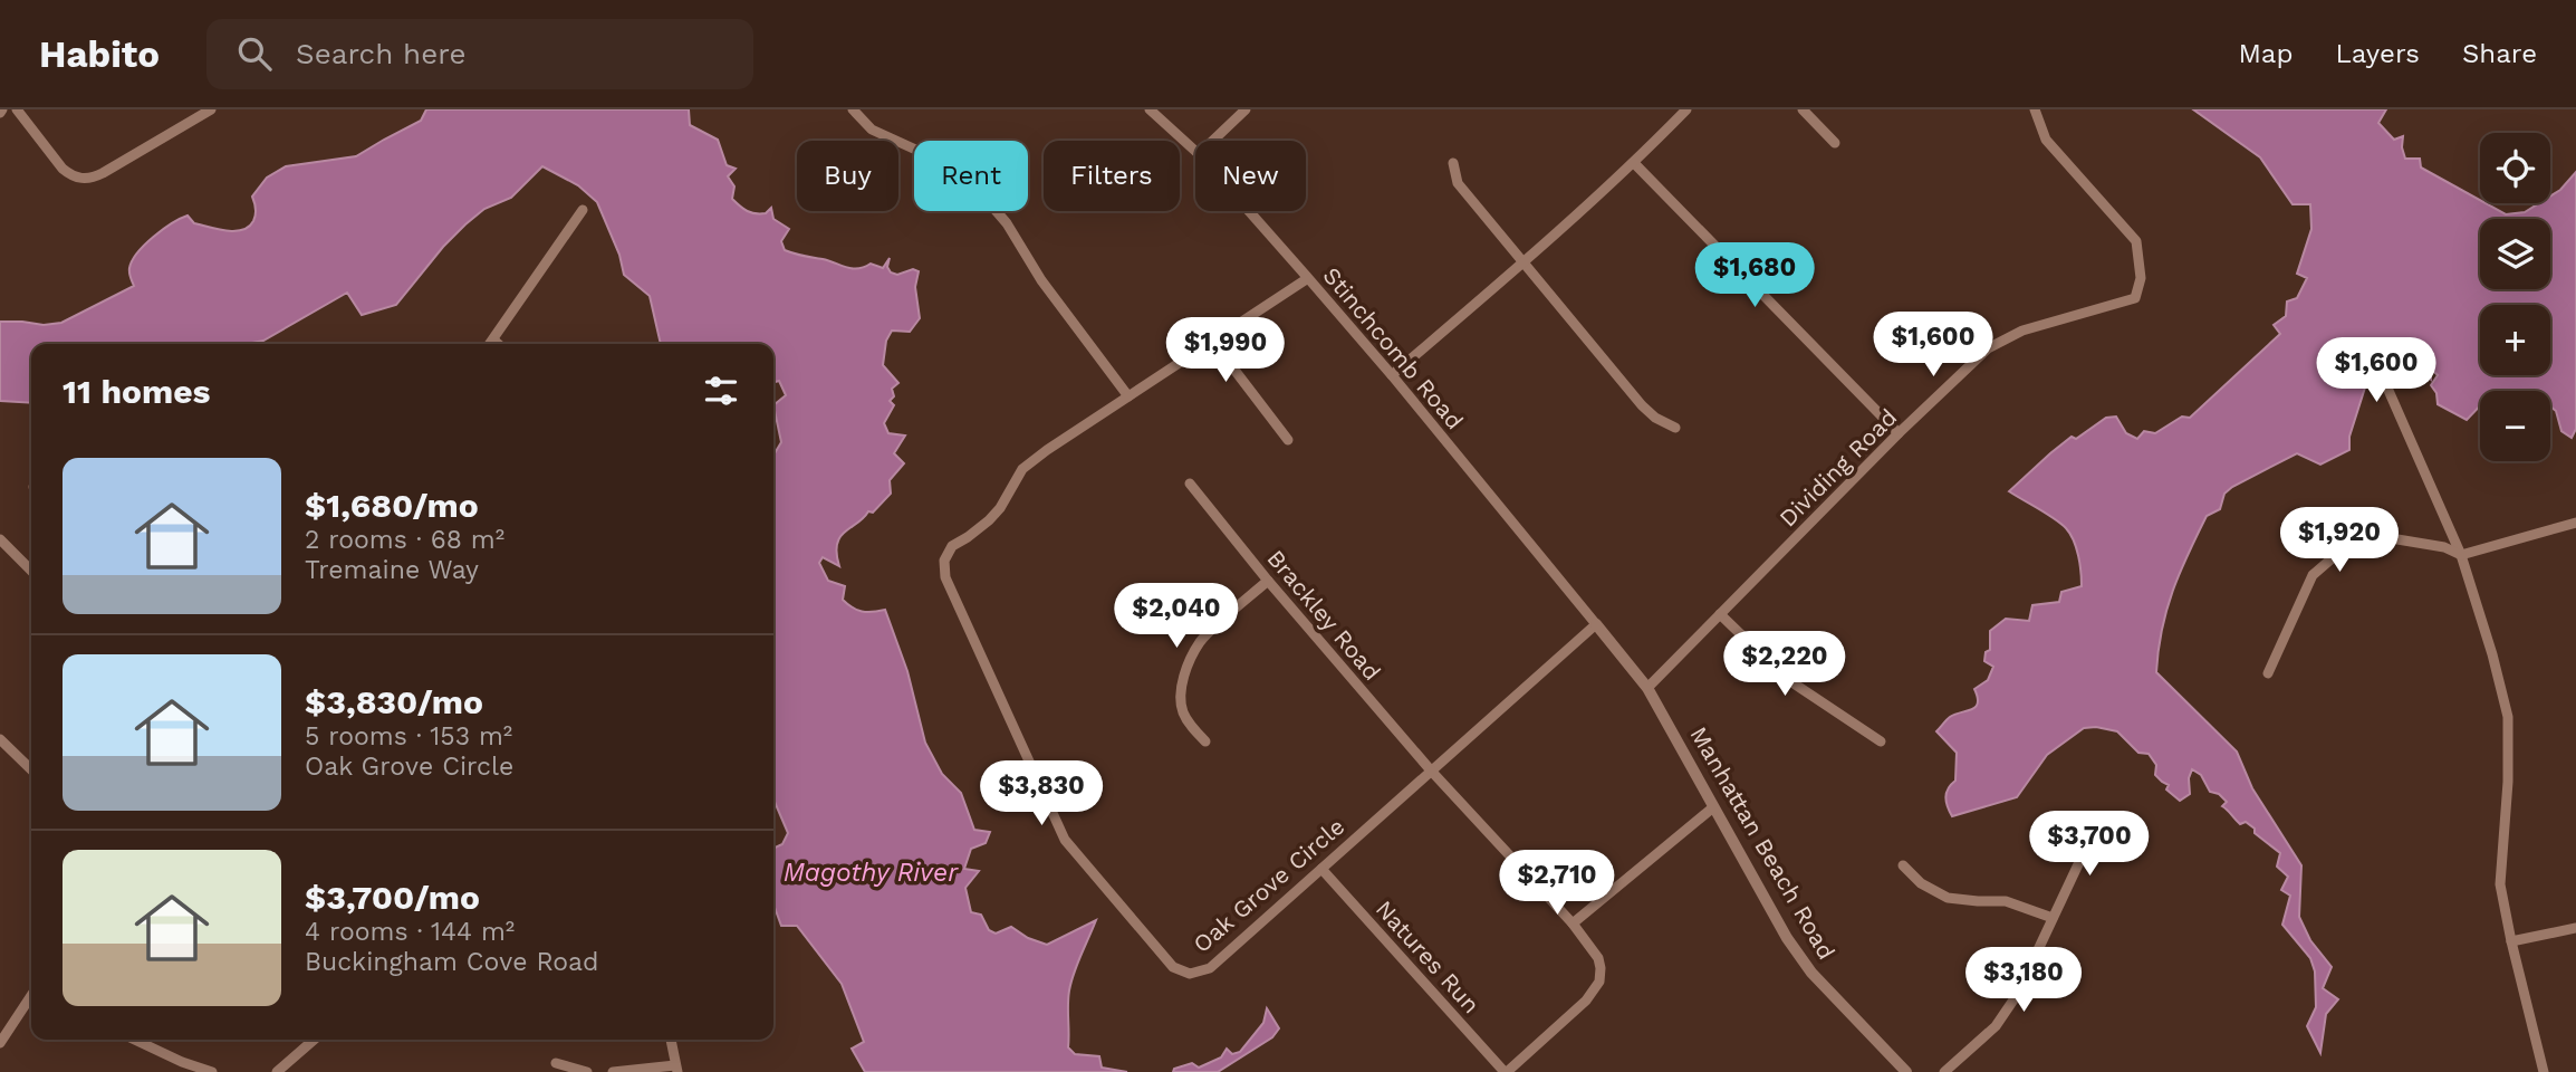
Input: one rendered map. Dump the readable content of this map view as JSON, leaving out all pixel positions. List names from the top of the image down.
{
  "streets": {
    "street": [
      "Stinchcomb Road",
      "Dividing Road",
      "Brackley Road",
      "Manhattan Beach Road",
      "Oak Grove Circle",
      "Natures Run"
    ]
  },
  "crossings": [
    ["Stinchcomb Road", "Manhattan Beach Road"],
    ["Stinchcomb Road", "Oak Grove Circle"],
    ["Dividing Road", "Manhattan Beach Road"],
    ["Brackley Road", "Oak Grove Circle"],
    ["Brackley Road", "Natures Run"],
    ["Manhattan Beach Road", "Oak Grove Circle"],
    ["Oak Grove Circle", "Natures Run"]
  ],
  "water": ["Magothy River"],
  "page": {
    "header": "Habito",
    "search": "Search here",
    "nav": ["Map", "Layers", "Share"],
    "map_buttons": ["+", "−"],
    "chip": [
      "Buy",
      "Rent",
      "Filters",
      "New"
    ],
    "price": [
      "$1,680",
      "$1,600",
      "$1,990",
      "$1,600",
      "$1,920",
      "$2,040",
      "$2,220",
      "$3,830",
      "$3,700",
      "$2,710",
      "$3,180"
    ],
    "heading": "11 homes",
    "list": [
      {
        "name": "$1,680/mo",
        "note": "2 rooms · 68 m² · Tremaine Way"
      },
      {
        "name": "$3,830/mo",
        "note": "5 rooms · 153 m² · Oak Grove Circle"
      },
      {
        "name": "$3,700/mo",
        "note": "4 rooms · 144 m² · Buckingham Cove Road"
      }
    ]
  }
}
